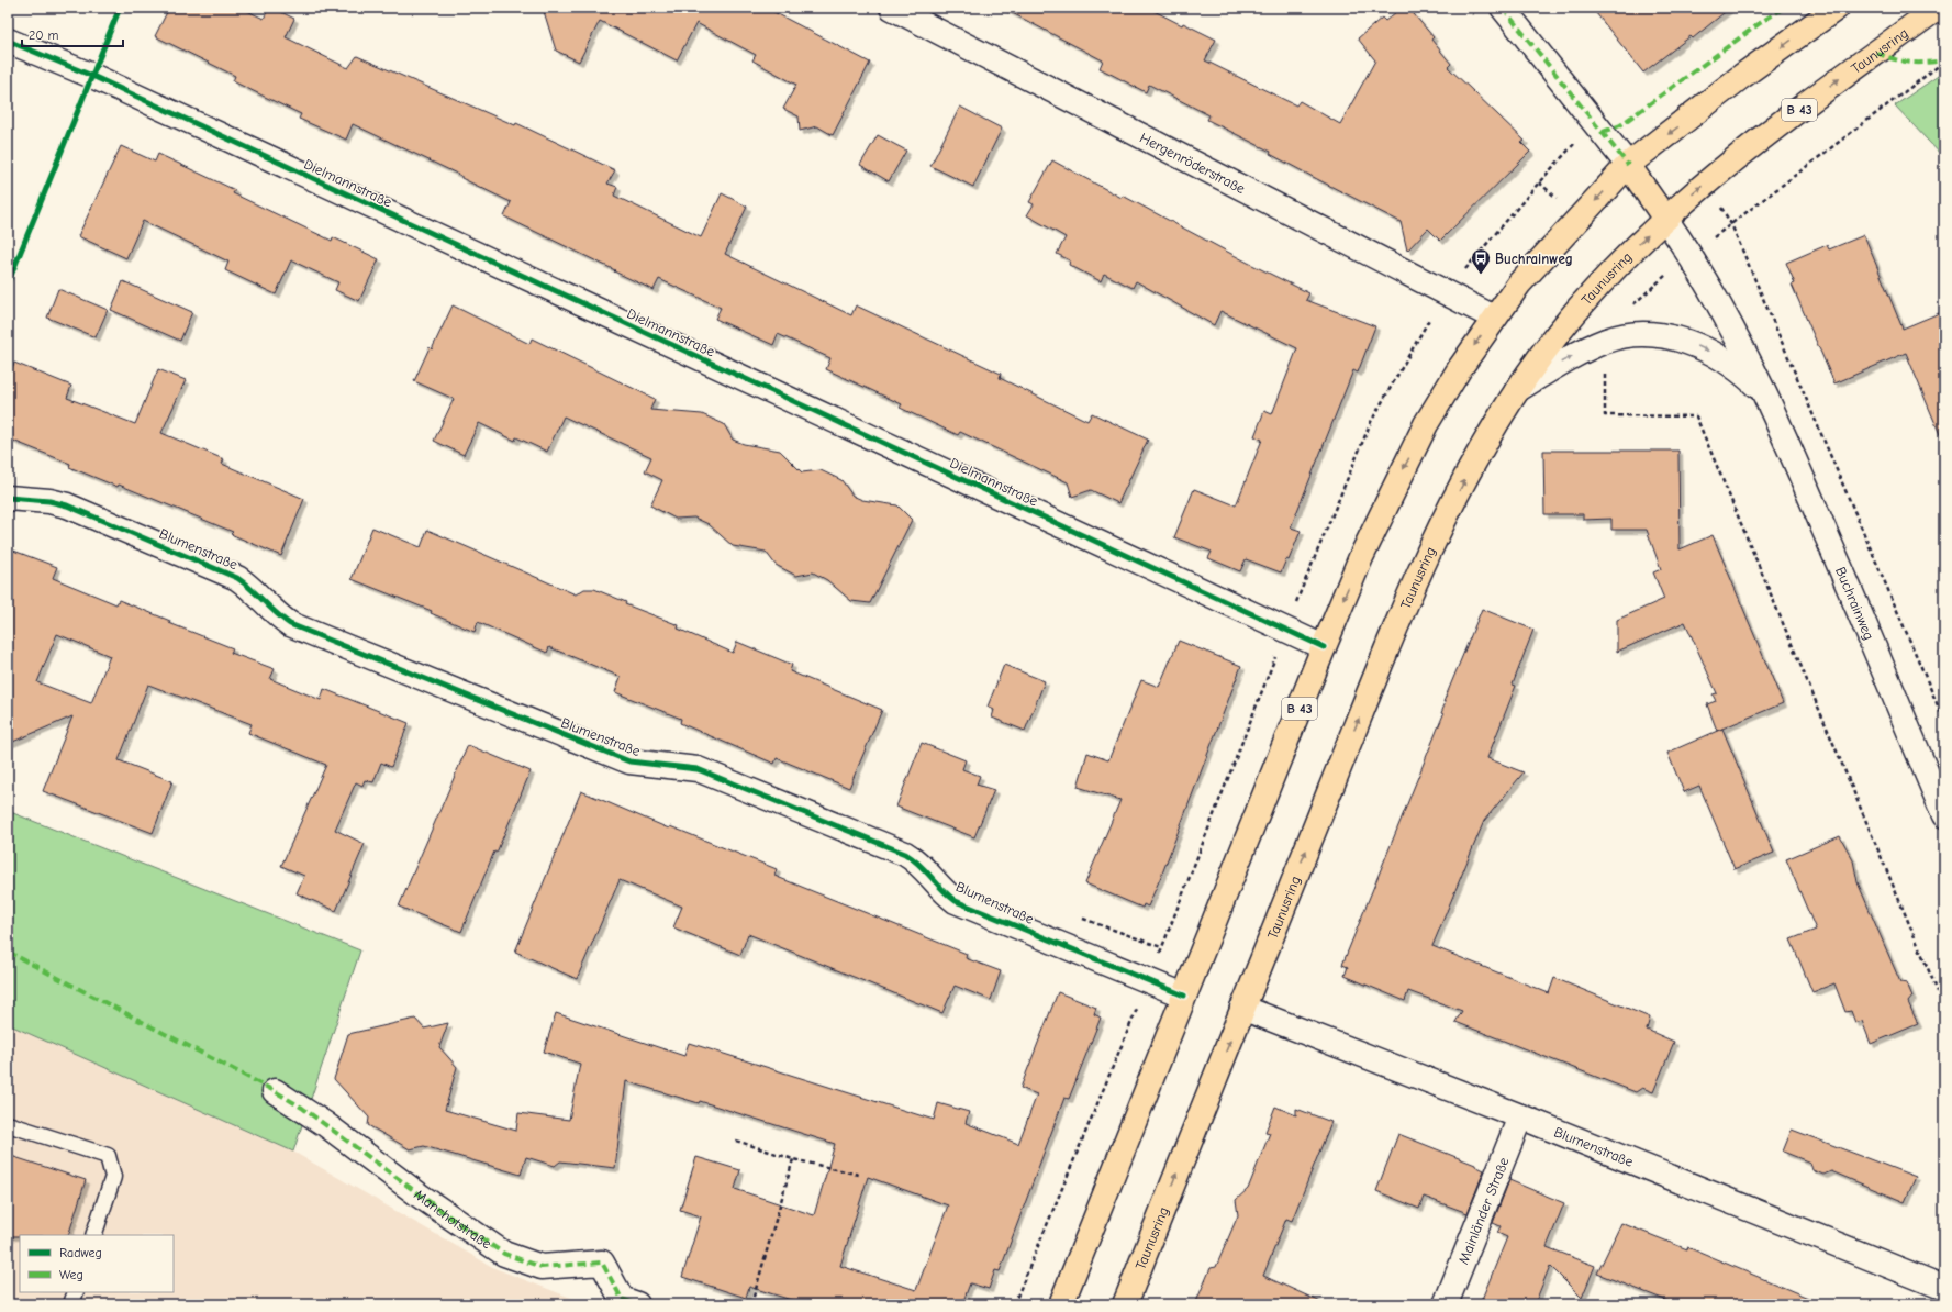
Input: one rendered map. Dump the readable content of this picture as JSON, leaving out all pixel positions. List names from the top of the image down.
{
  "streets": {
    "main road": ["Taunusring", "B 43"],
    "street": [
      "Hergenröderstraße",
      "Dielmannstraße",
      "Blumenstraße",
      "Buchrainweg",
      "Mainländer Straße",
      "Manchotstraße"
    ]
  },
  "crossings": [
    ["Taunusring", "Blumenstraße"],
    ["Taunusring", "Buchrainweg"],
    ["B 43", "Hergenröderstraße"],
    ["B 43", "Dielmannstraße"],
    ["B 43", "Blumenstraße"],
    ["Blumenstraße", "Mainländer Straße"]
  ],
  "places": {
    "bus stop": ["Buchrainweg"]
  },
  "legend": ["Radweg", "Weg"],
  "scale_bar": "20 m"
}
